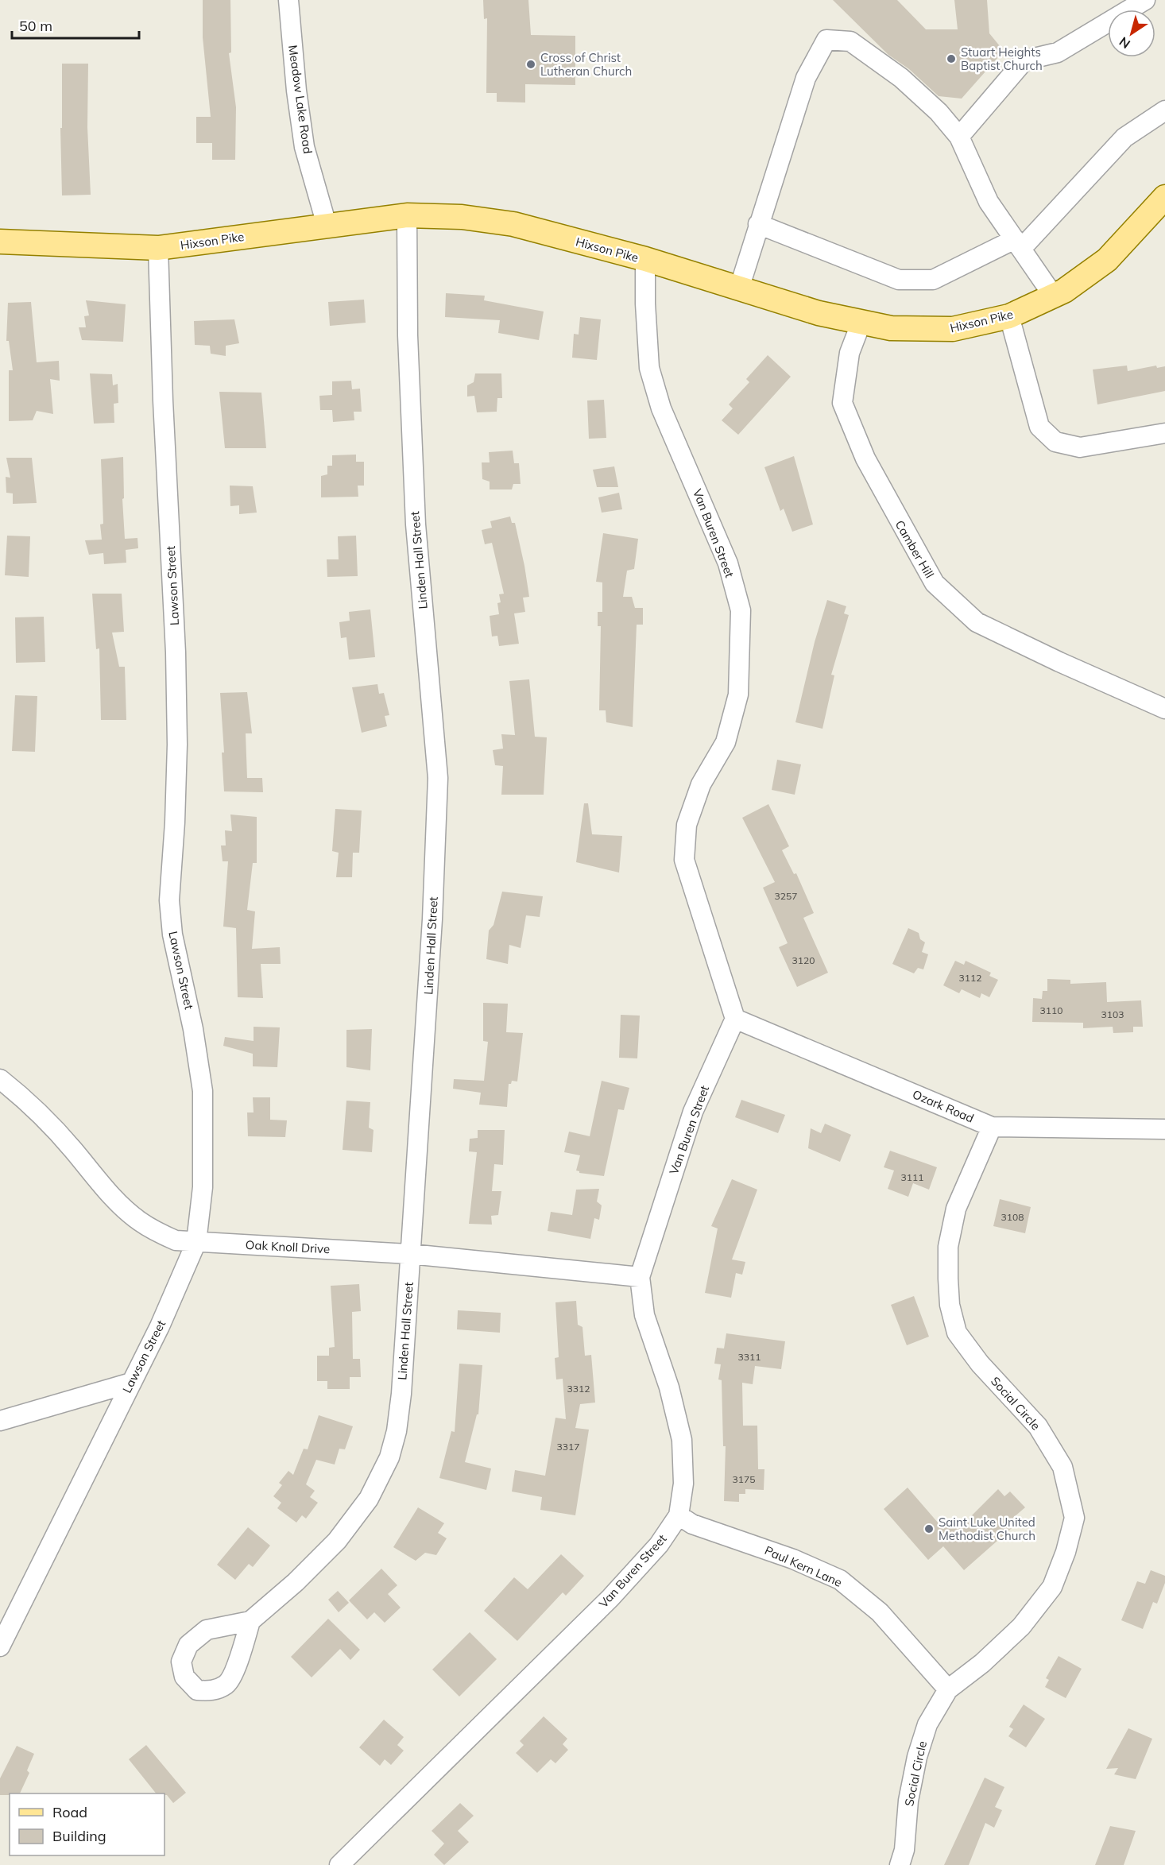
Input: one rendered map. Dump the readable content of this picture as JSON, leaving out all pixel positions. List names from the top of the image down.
{
  "streets": {
    "main road": ["Hixson Pike"],
    "street": [
      "Meadow Lake Road",
      "Van Buren Street",
      "Camber Hill",
      "Linden Hall Street",
      "Lawson Street",
      "Ozark Road",
      "Oak Knoll Drive",
      "Social Circle",
      "Paul Kern Lane"
    ]
  },
  "crossings": [
    ["Meadow Lake Road", "Hixson Pike"],
    ["Hixson Pike", "Van Buren Street"],
    ["Hixson Pike", "Camber Hill"],
    ["Hixson Pike", "Linden Hall Street"],
    ["Hixson Pike", "Lawson Street"],
    ["Van Buren Street", "Ozark Road"],
    ["Van Buren Street", "Oak Knoll Drive"],
    ["Van Buren Street", "Paul Kern Lane"],
    ["Linden Hall Street", "Oak Knoll Drive"],
    ["Lawson Street", "Oak Knoll Drive"],
    ["Ozark Road", "Social Circle"],
    ["Social Circle", "Paul Kern Lane"]
  ],
  "places": ["Stuart Heights Baptist Church", "Cross of Christ Lutheran Church", "Saint Luke United Methodist Church"],
  "house_numbers": [
    "3257",
    "3120",
    "3112",
    "3110",
    "3103",
    "3111",
    "3108",
    "3311",
    "3312",
    "3317",
    "3175"
  ],
  "legend": ["Road", "Building"],
  "scale_bar": "50 m",
  "north": "bottom left"
}
